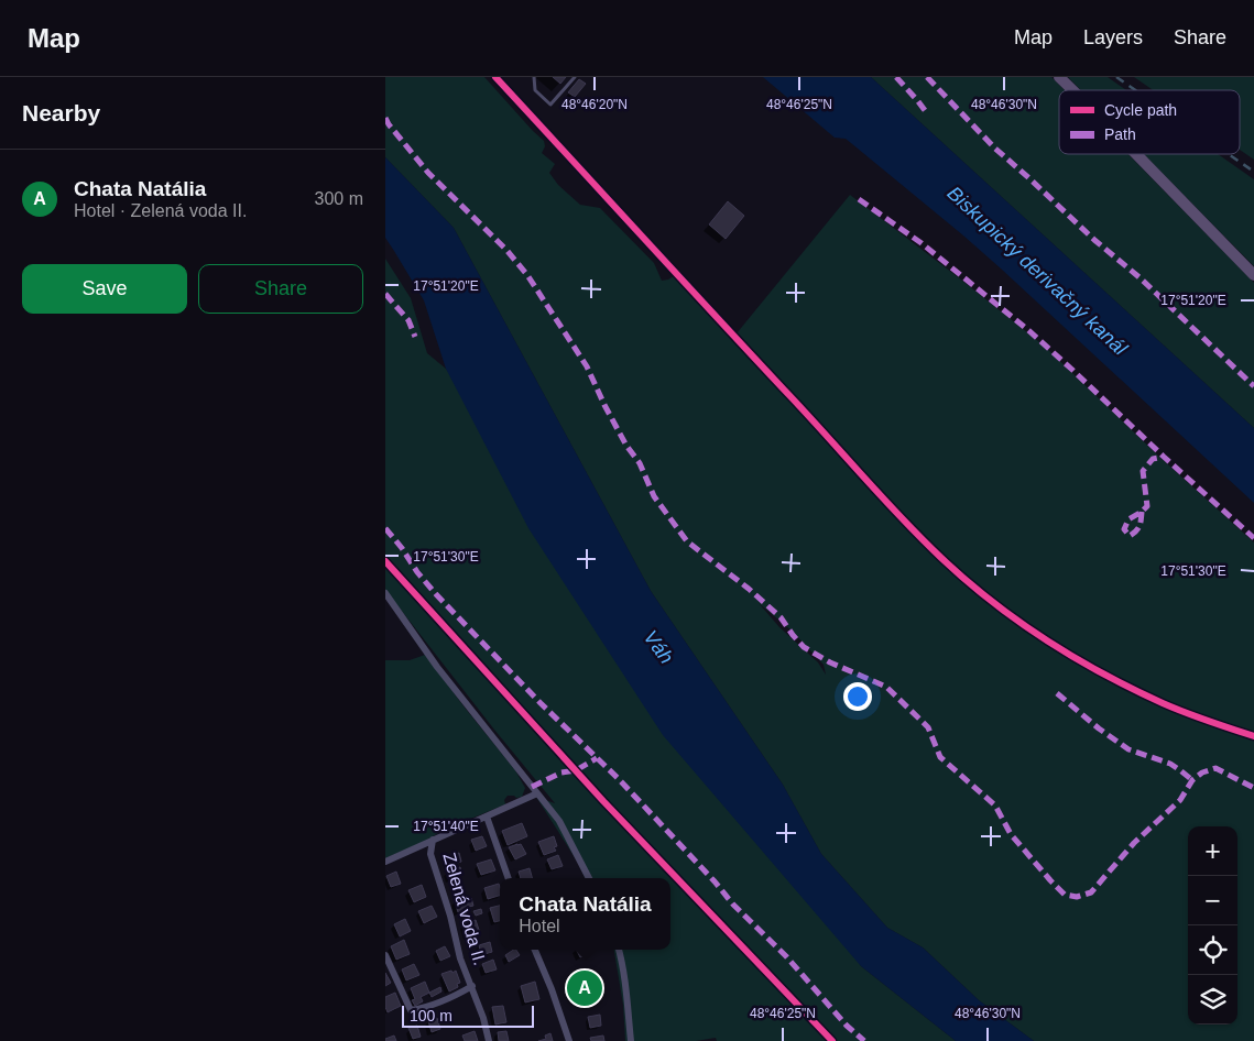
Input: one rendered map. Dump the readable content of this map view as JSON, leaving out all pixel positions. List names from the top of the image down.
{
  "streets": {
    "street": ["Zelená voda II."]
  },
  "water": ["Biskupický derivačný kanál", "Váh"],
  "legend": ["Cycle path", "Path"],
  "scale_bar": "100 m",
  "page": {
    "header": "Map",
    "nav": ["Map", "Layers", "Share"],
    "heading": "Nearby",
    "list": [
      {
        "mark": "A",
        "name": "Chata Natália",
        "note": "Hotel · Zelená voda II.",
        "value": "300 m"
      }
    ],
    "buttons": ["Save", "Share"],
    "map_buttons": ["+", "−"],
    "popup": ["Chata Natália", "Hotel"],
    "pins": "A",
    "scale": "100 m"
  },
  "coordinates": [
    "48°46'20\"N",
    "48°46'25\"N",
    "48°46'30\"N",
    "17°51'20\"E",
    "17°51'30\"E",
    "17°51'40\"E"
  ]
}
